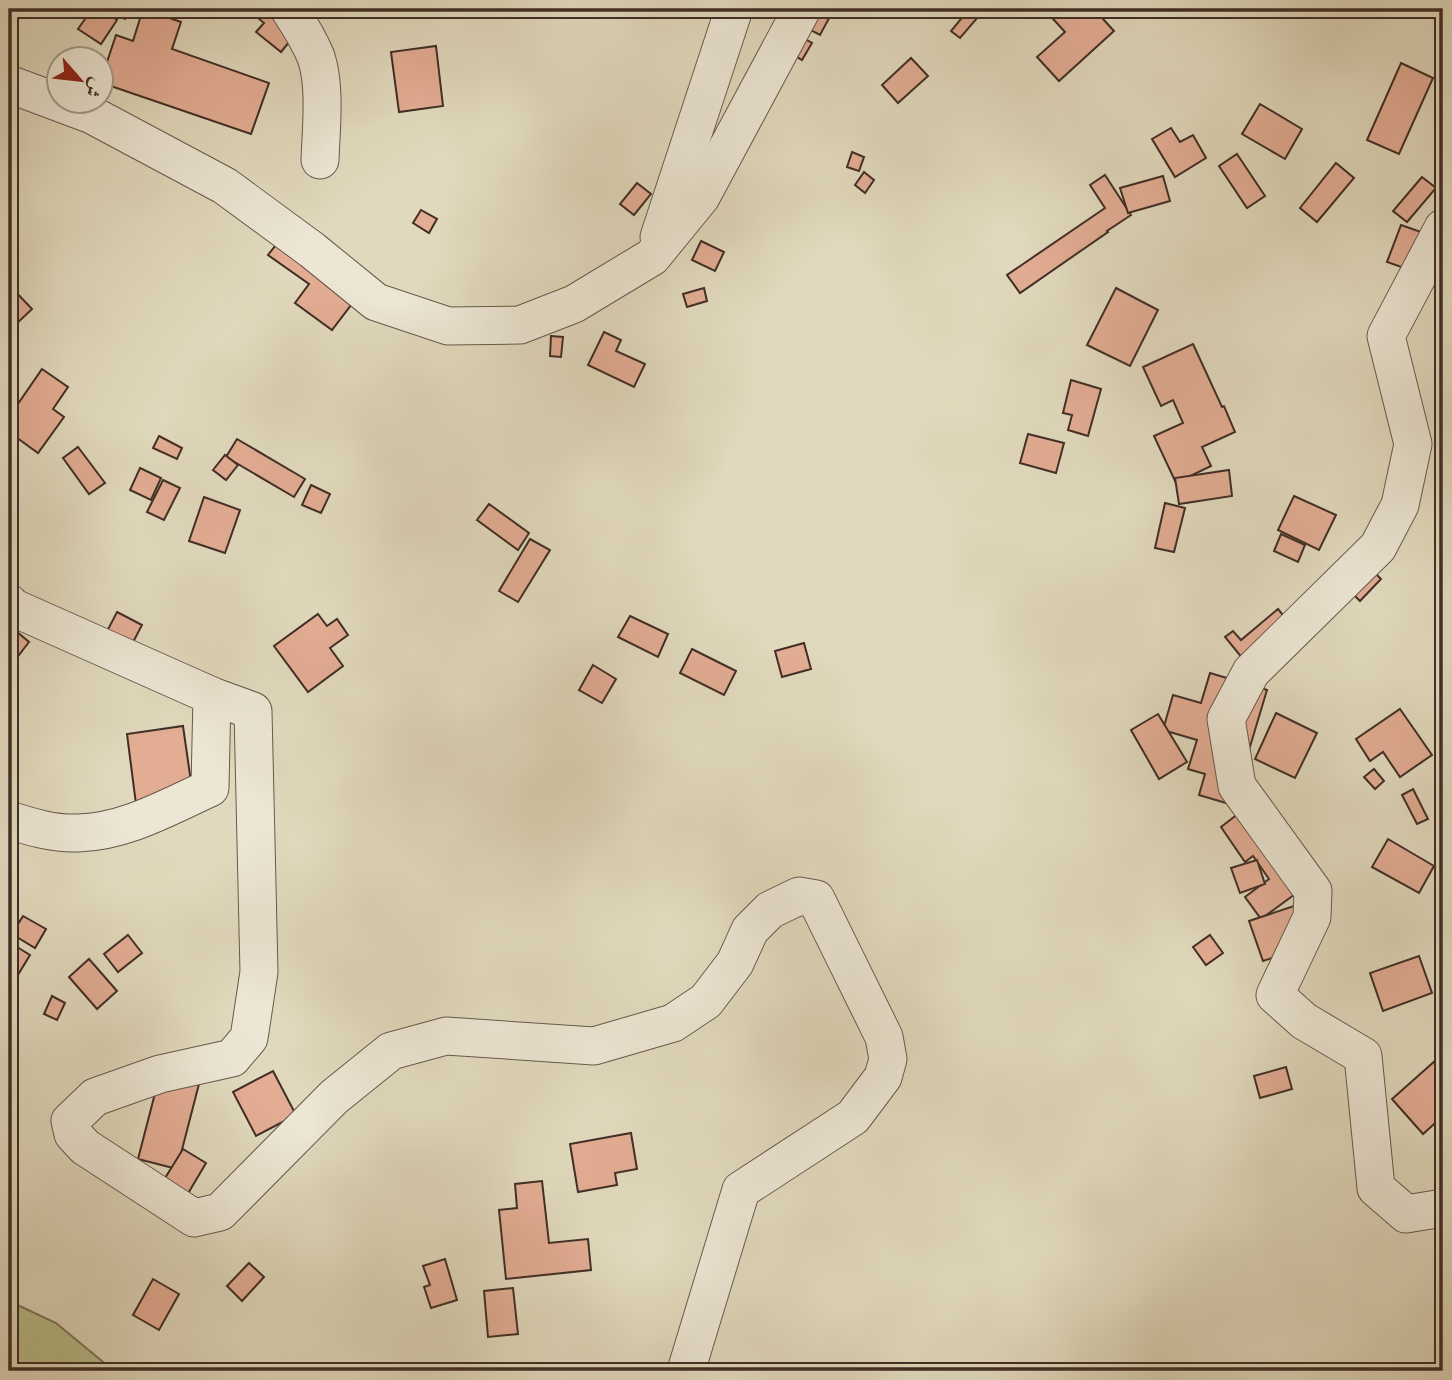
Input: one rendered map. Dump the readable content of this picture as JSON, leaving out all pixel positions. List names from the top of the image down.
{
  "north": "bottom right"
}
